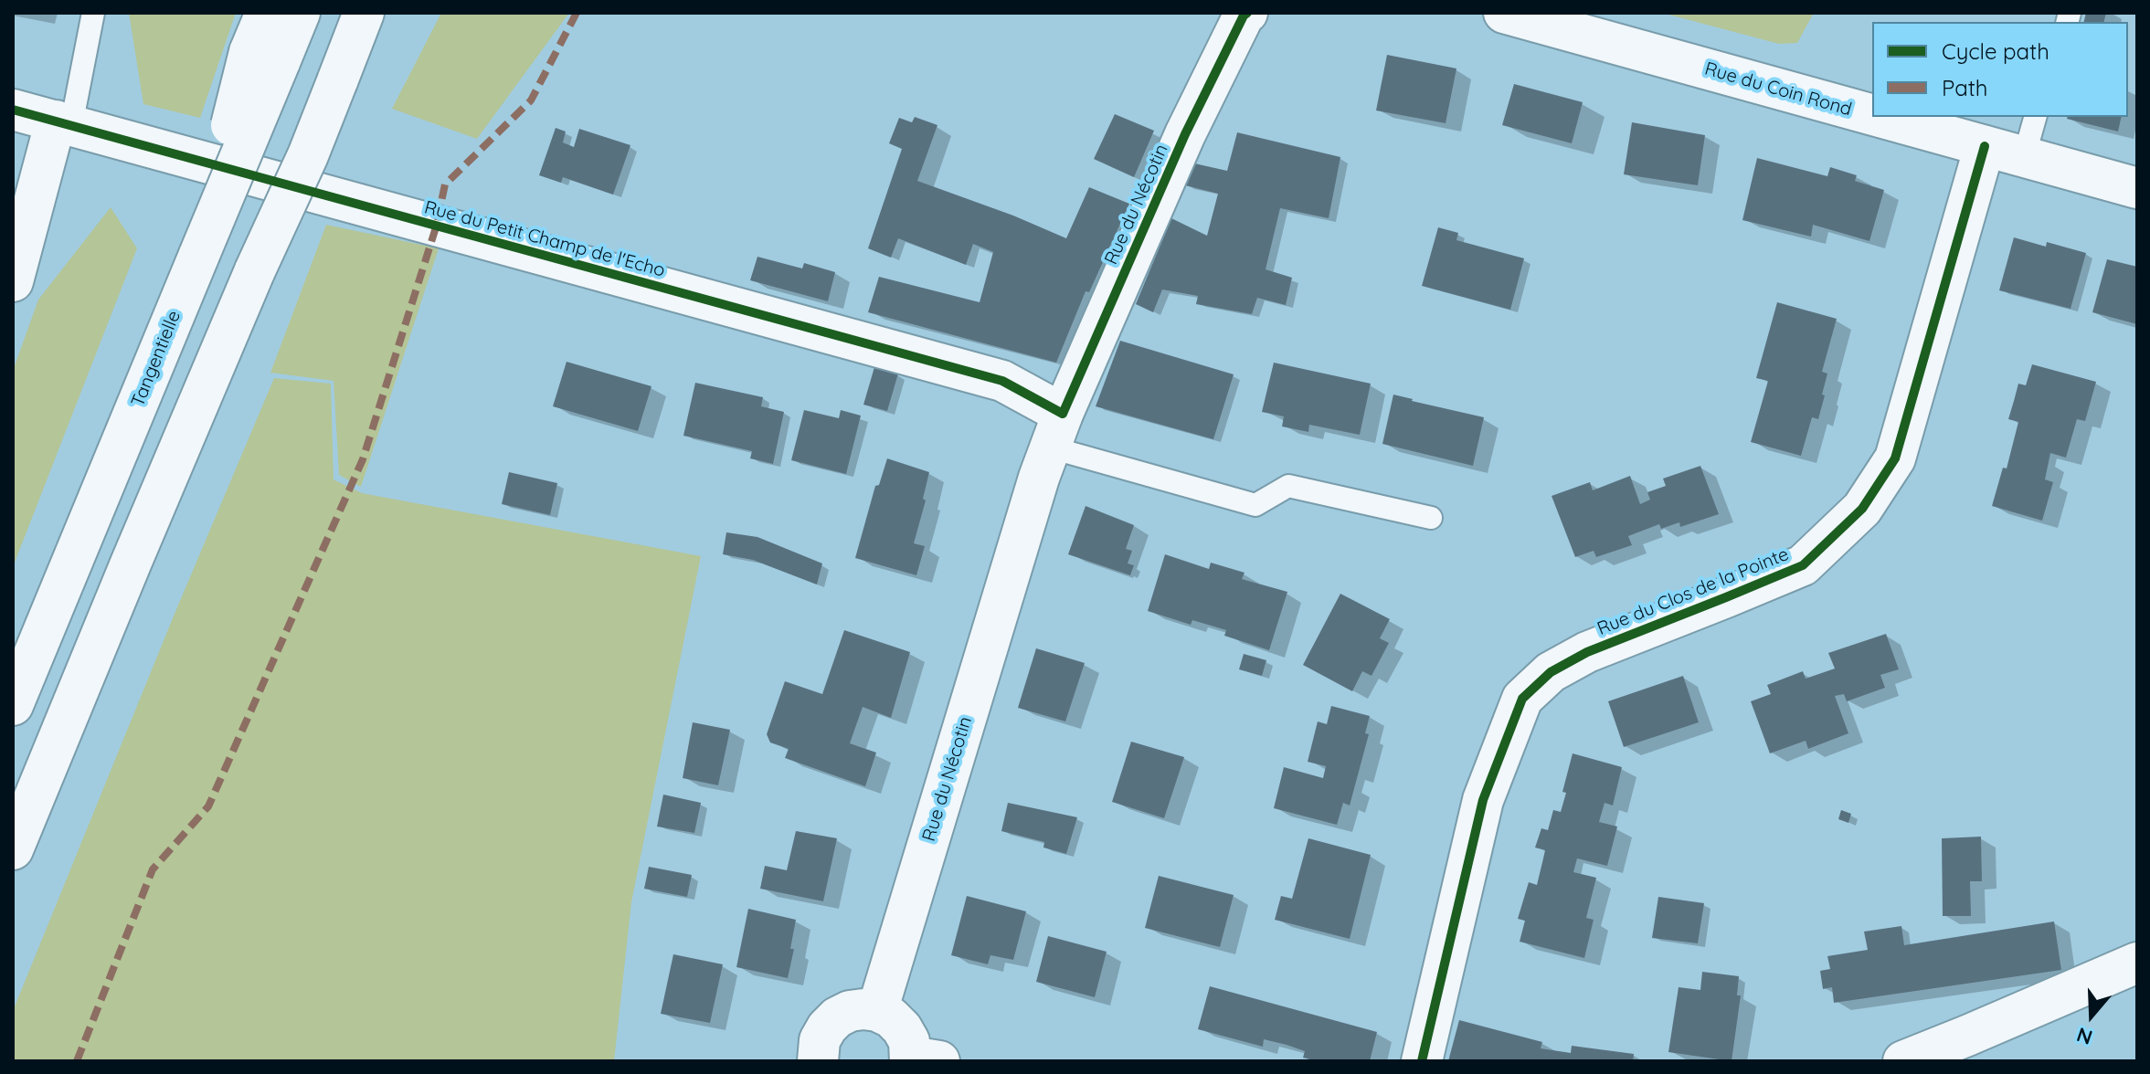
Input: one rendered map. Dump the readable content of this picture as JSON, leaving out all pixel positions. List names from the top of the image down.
{
  "streets": {
    "street": [
      "Rue du Coin Rond",
      "Rue du Nécotin",
      "Rue du Petit Champ de l'Echo",
      "Tangentielle",
      "Rue du Clos de la Pointe"
    ]
  },
  "crossings": [
    ["Rue du Coin Rond", "Rue du Clos de la Pointe"],
    ["Rue du Nécotin", "Rue du Petit Champ de l'Echo"]
  ],
  "legend": ["Cycle path", "Path"],
  "north": "bottom"
}
